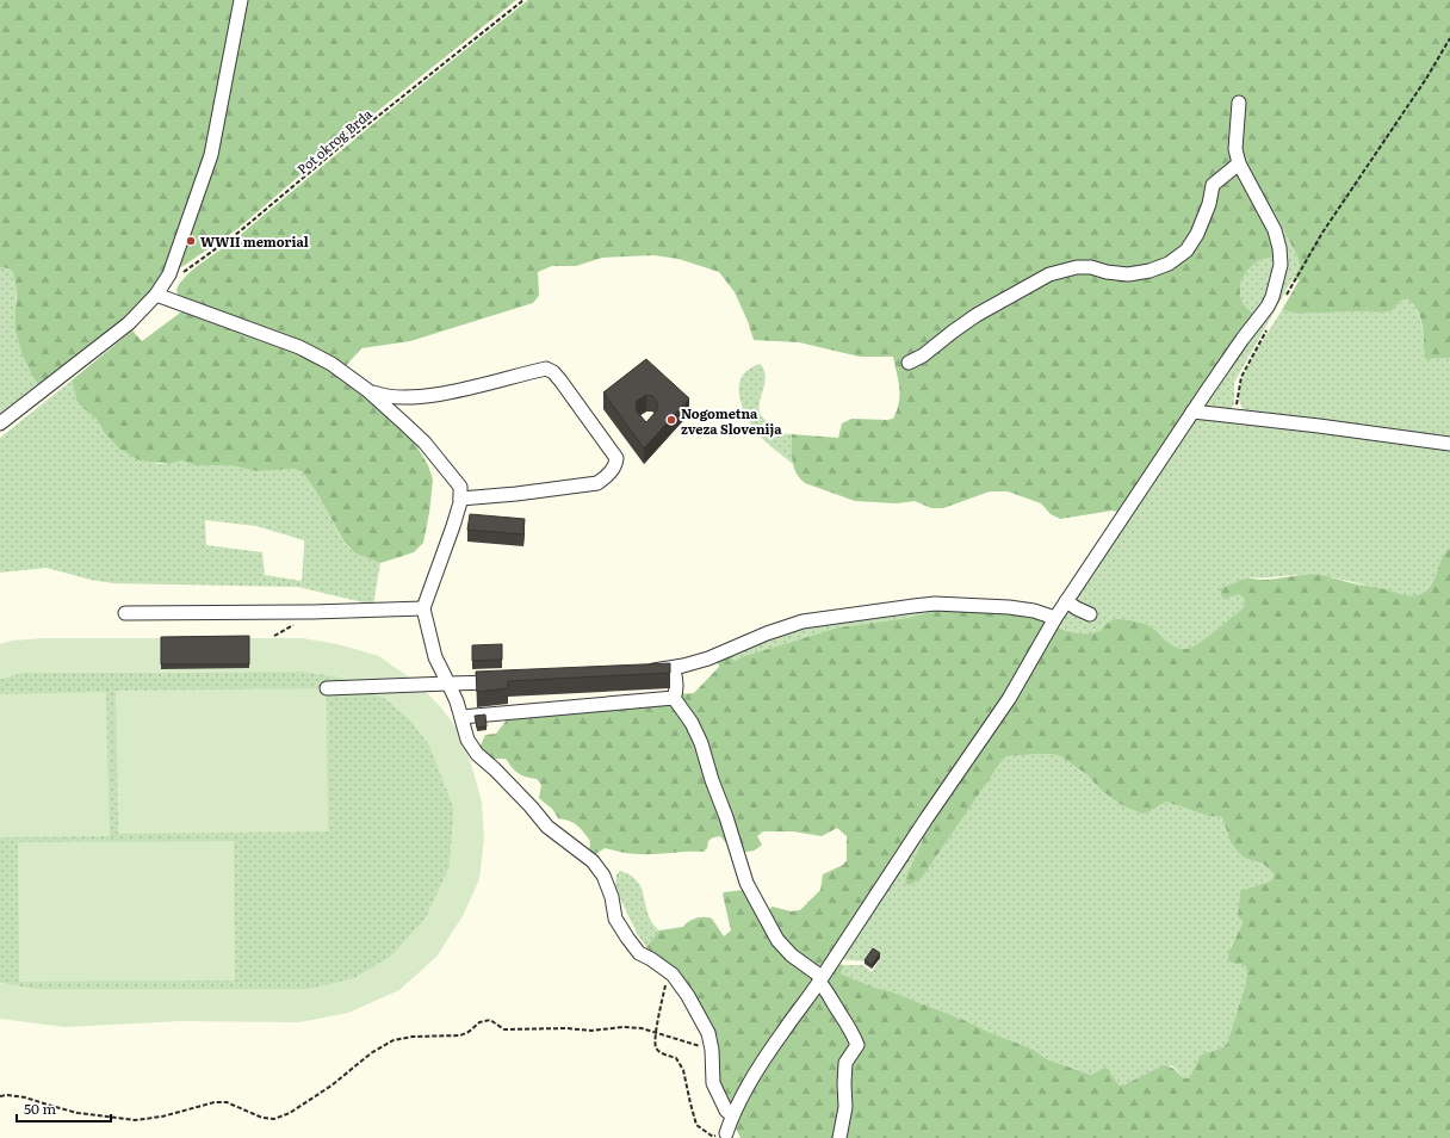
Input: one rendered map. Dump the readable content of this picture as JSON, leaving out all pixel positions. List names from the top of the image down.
{
  "streets": {
    "path": ["Pot okrog Brda"]
  },
  "places": ["WWII memorial", "Nogometna zveza Slovenija"],
  "scale_bar": "50 m"
}
